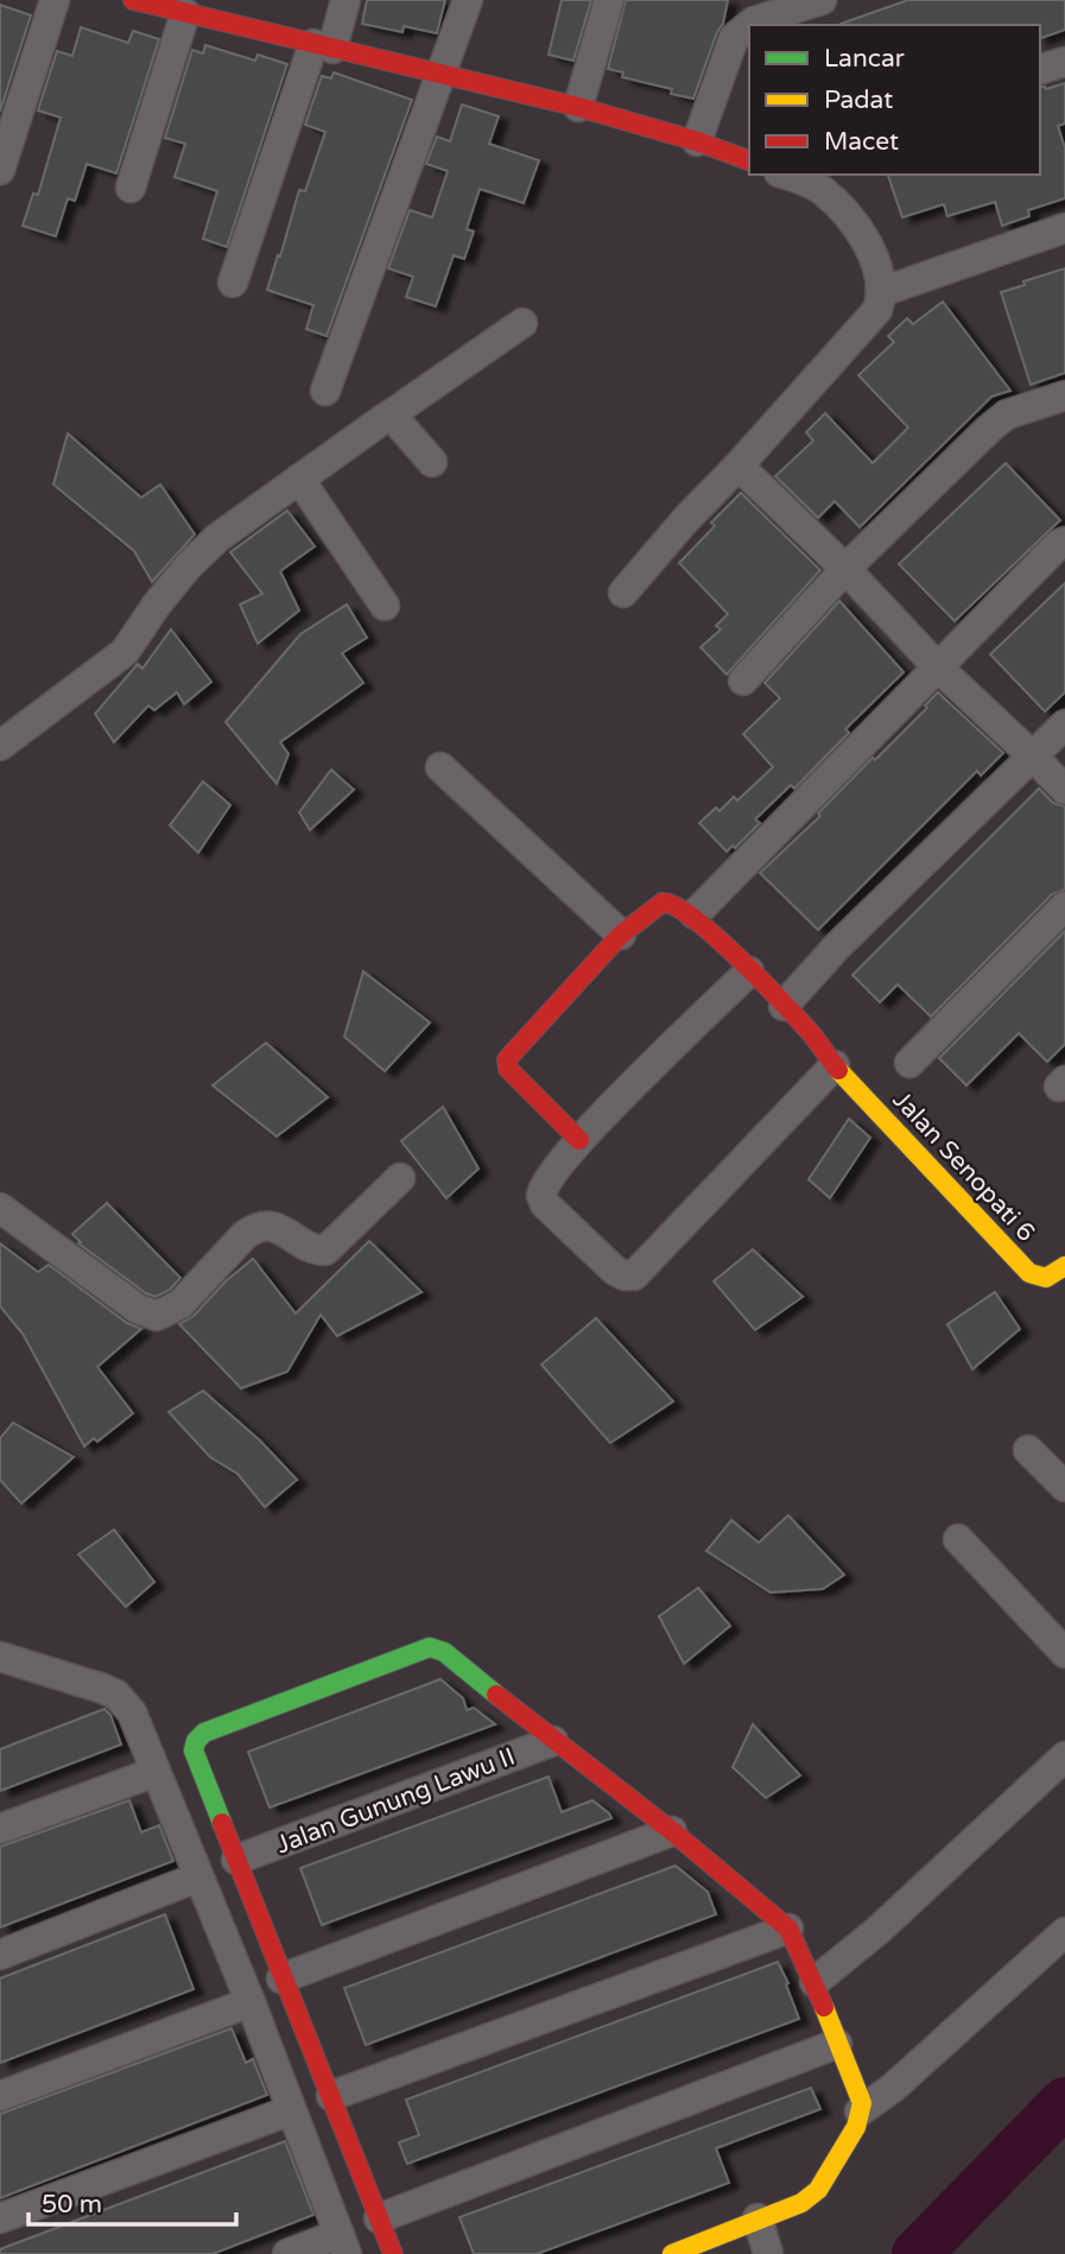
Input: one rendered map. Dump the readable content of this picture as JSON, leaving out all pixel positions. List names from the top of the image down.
{
  "streets": {
    "street": ["Jalan Senopati 6", "Jalan Gunung Lawu II"]
  },
  "legend": ["Lancar", "Padat", "Macet"],
  "scale_bar": "50 m"
}
